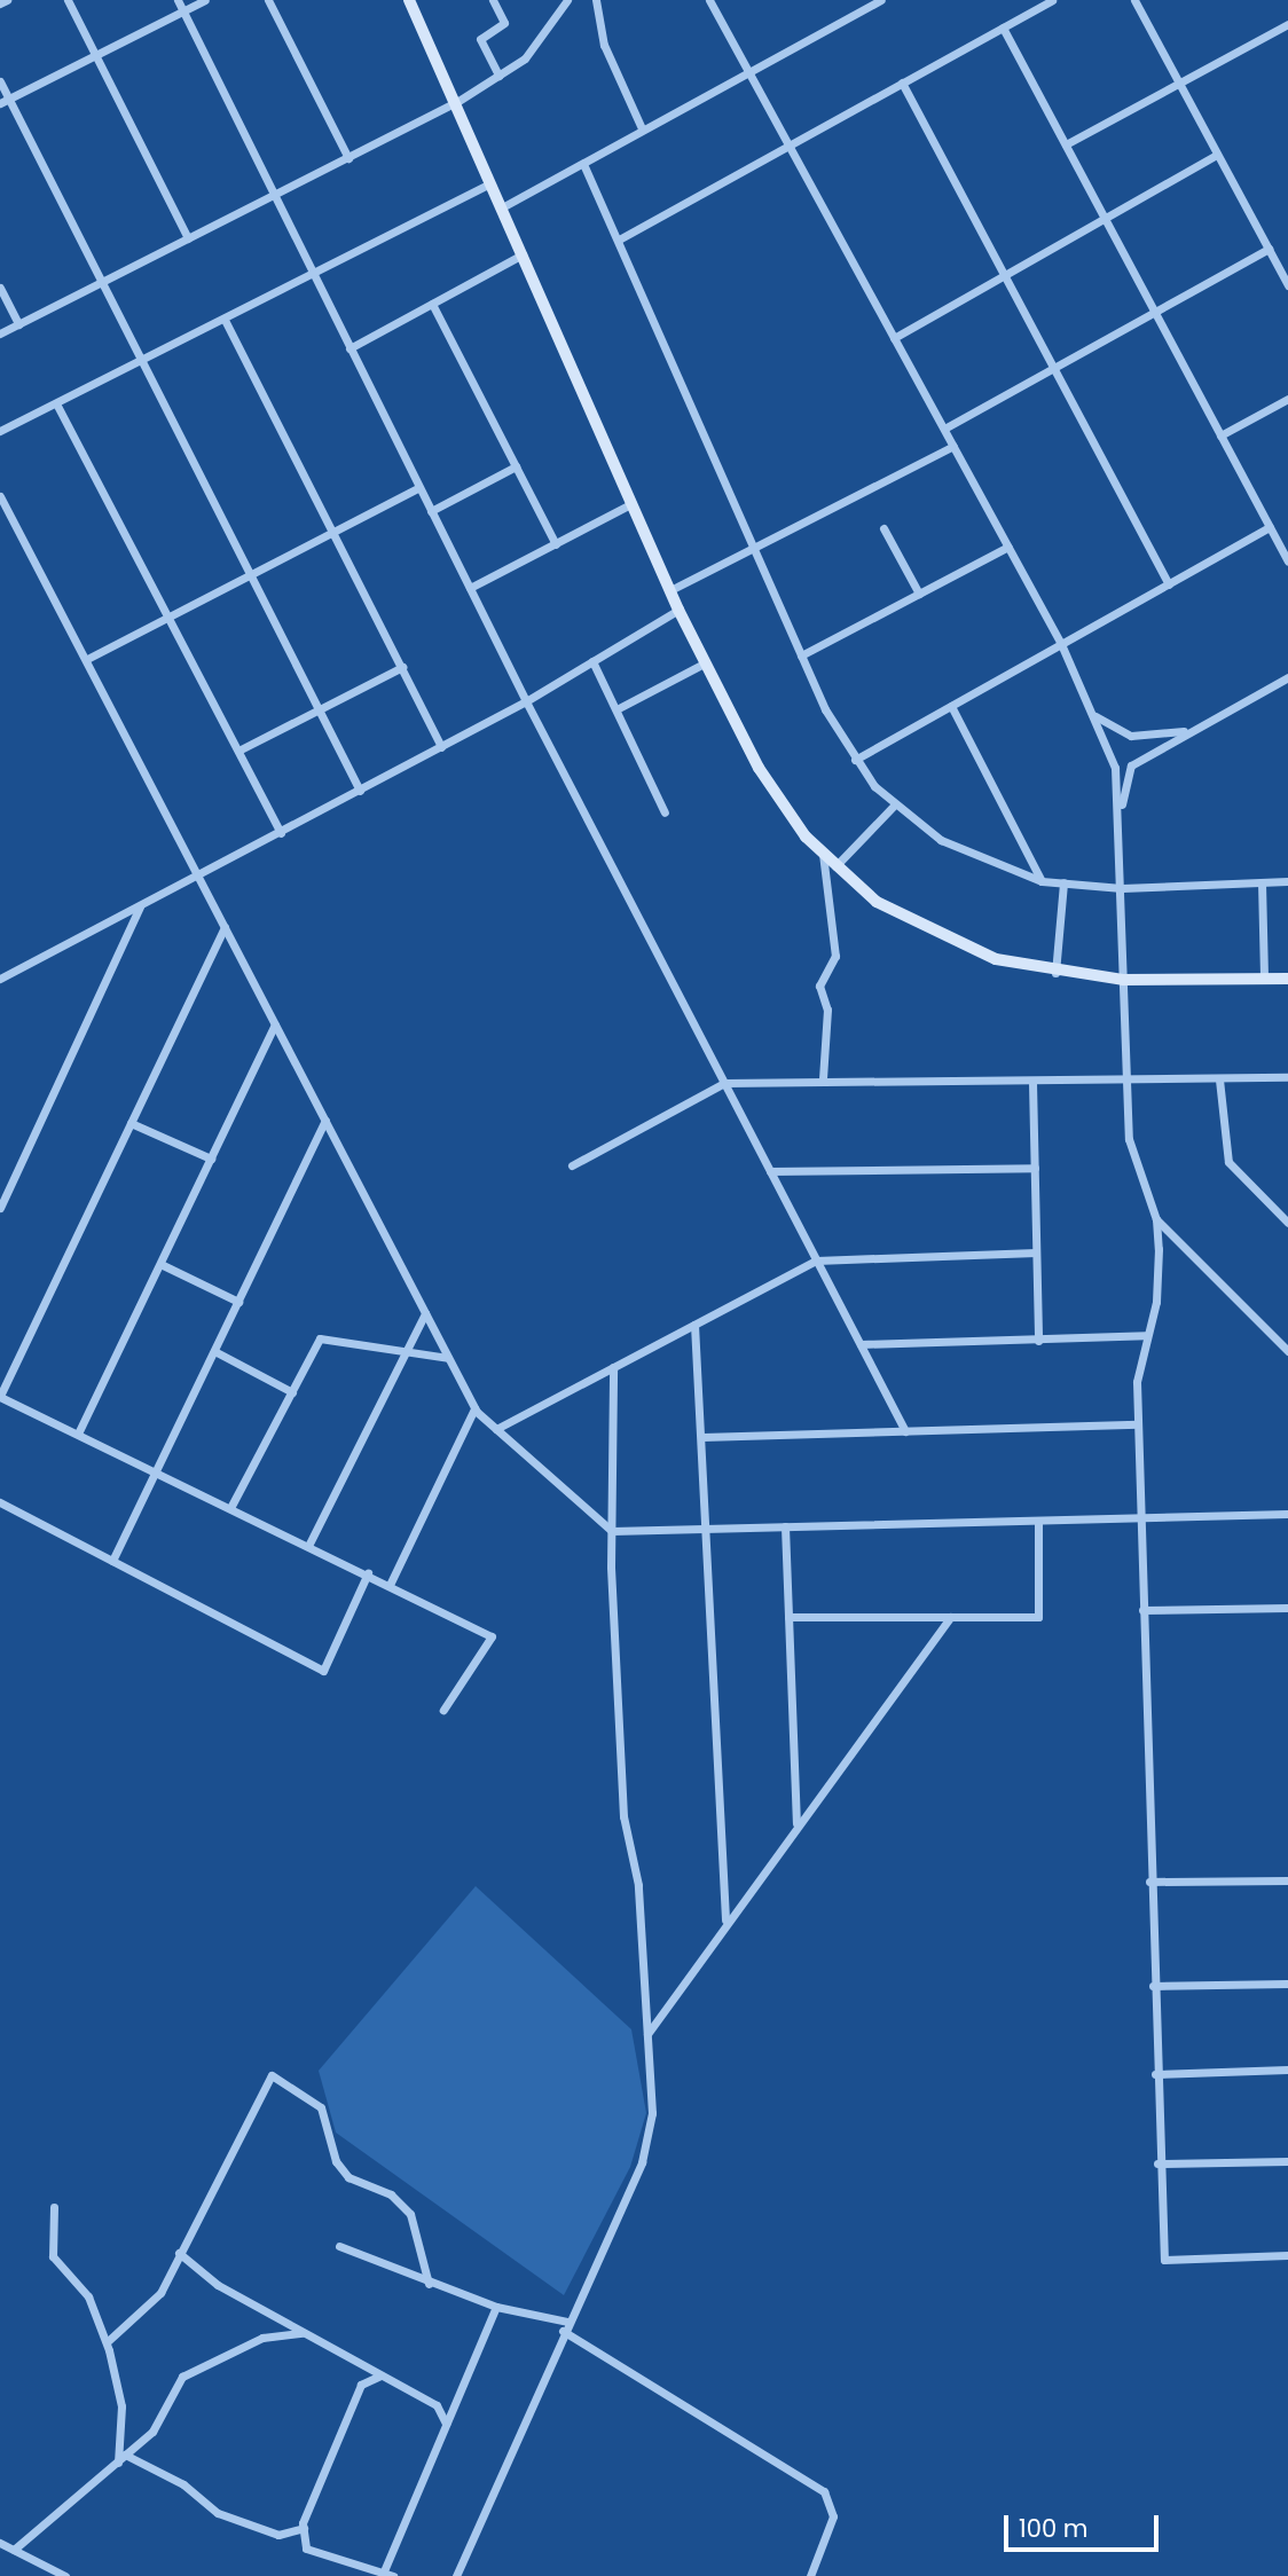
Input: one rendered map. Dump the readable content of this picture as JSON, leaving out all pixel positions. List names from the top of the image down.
{
  "scale_bar": "100 m"
}
